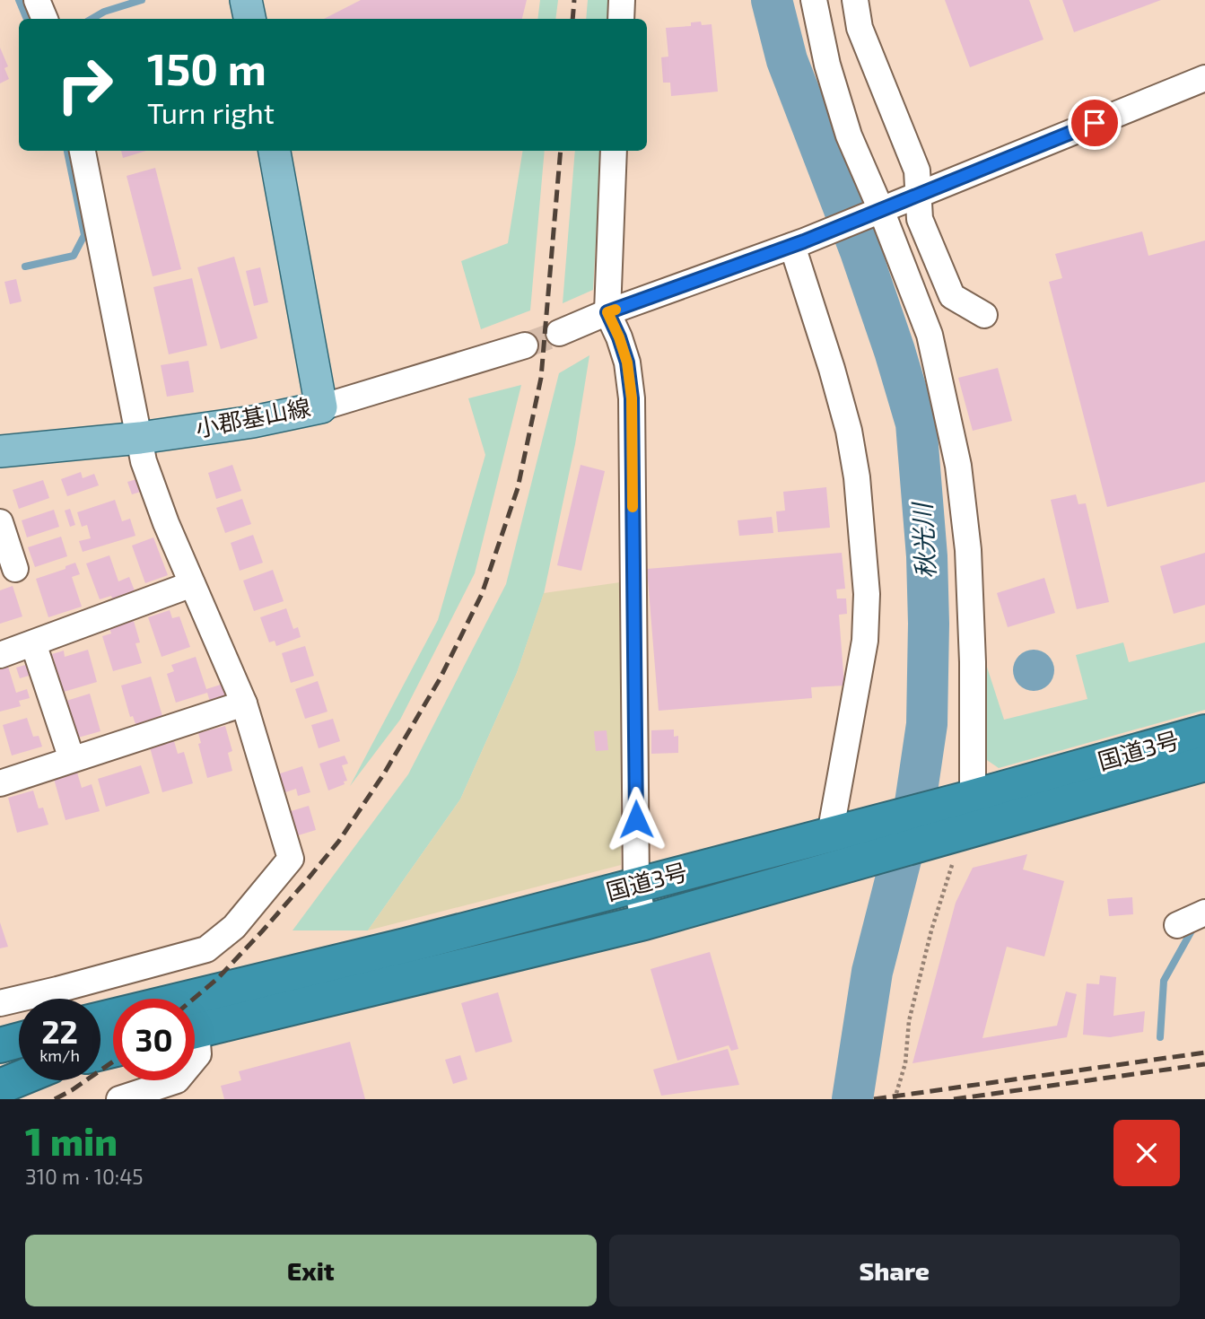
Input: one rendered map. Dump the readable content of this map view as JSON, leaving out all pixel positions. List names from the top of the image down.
{
  "streets": {
    "highway": ["国道3号"],
    "main road": ["小郡基山線"]
  },
  "water": ["秋光川"],
  "page": {
    "turn": ["150 m", "Turn right"],
    "speed": "22 km/h",
    "limit": "30",
    "heading": ["1 min", "310 m · 10:45"],
    "buttons": ["Exit", "Share"]
  }
}
